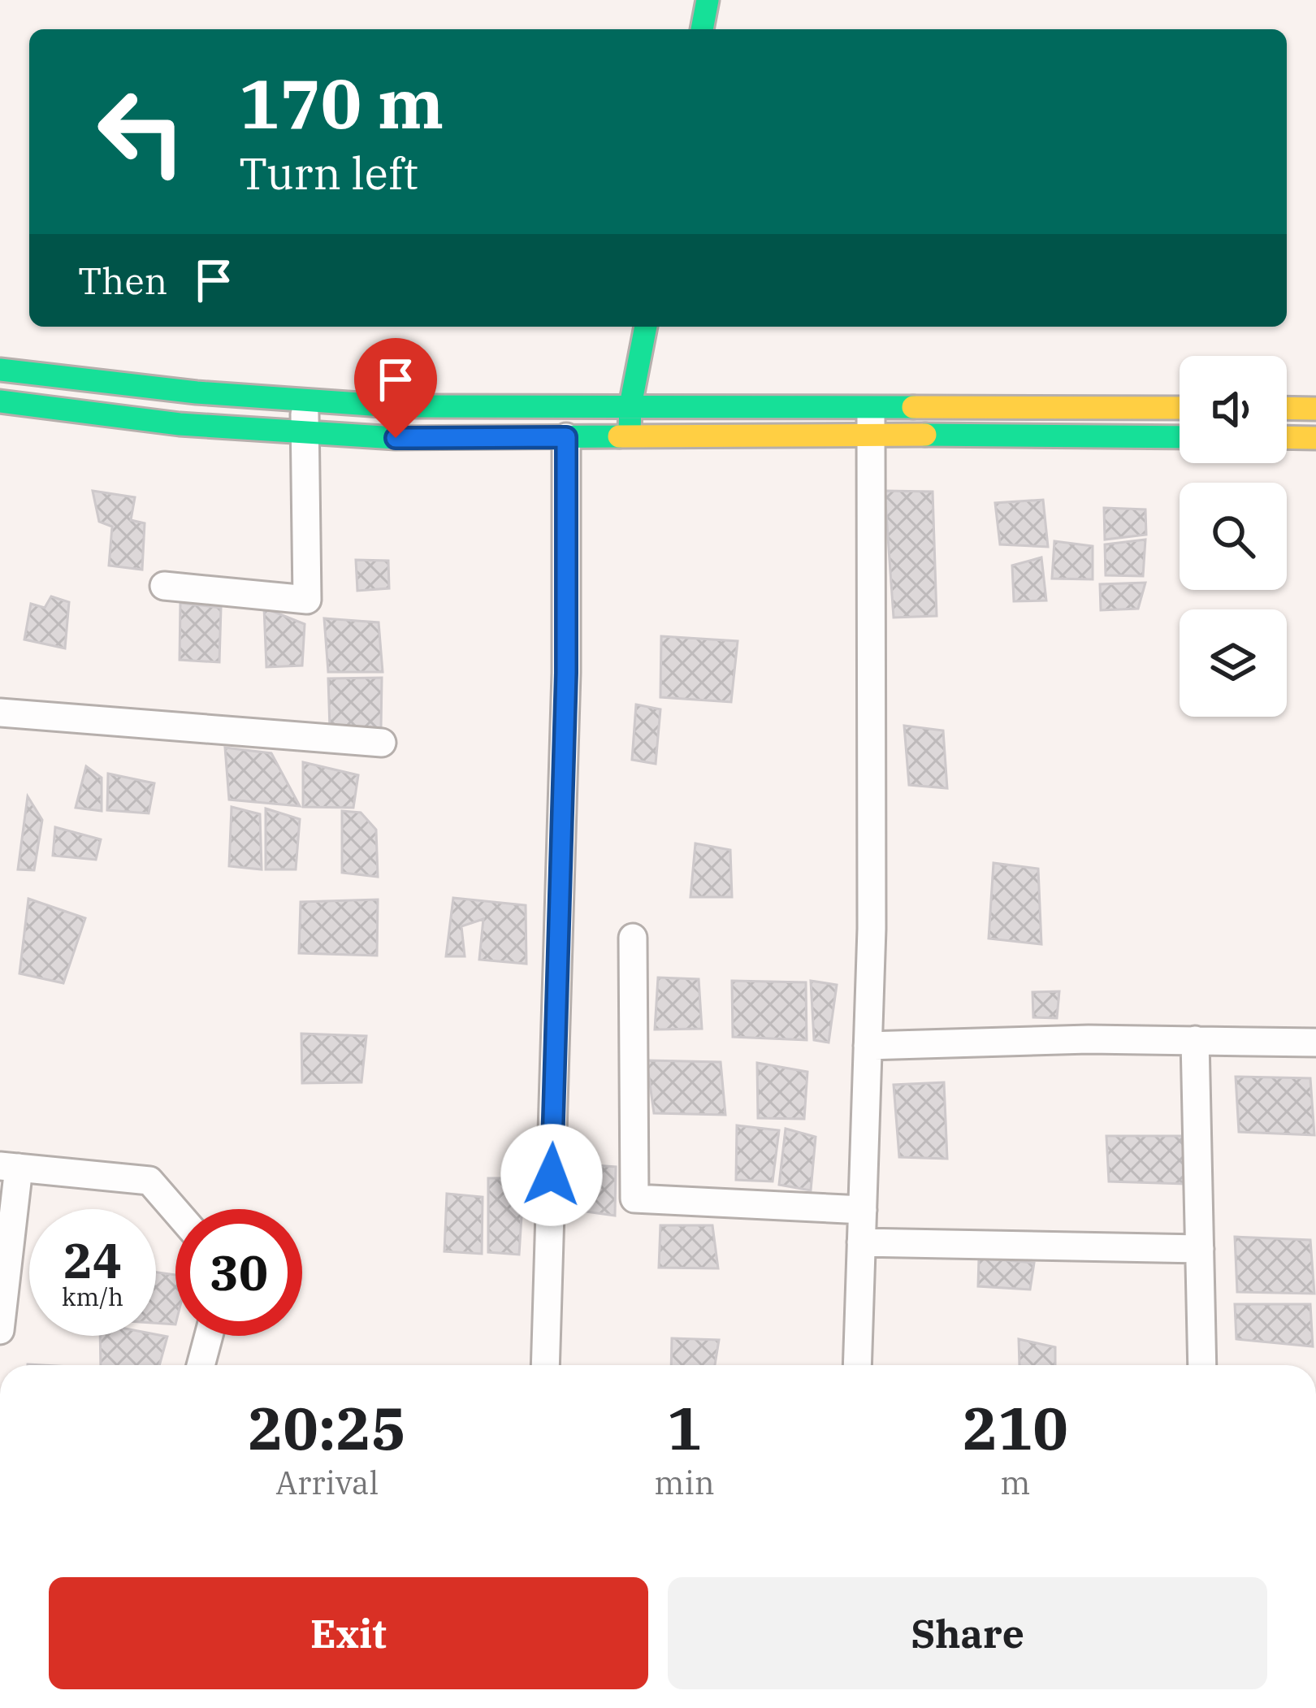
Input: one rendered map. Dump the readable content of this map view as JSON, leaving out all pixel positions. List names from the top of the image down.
{
  "page": {
    "turn": ["170 m", "Turn left"],
    "then": "Then",
    "speed": "24 km/h",
    "limit": "30",
    "eta": [
      "20:25",
      "Arrival",
      "1",
      "min",
      "210",
      "m"
    ],
    "buttons": ["Exit", "Share"]
  }
}
